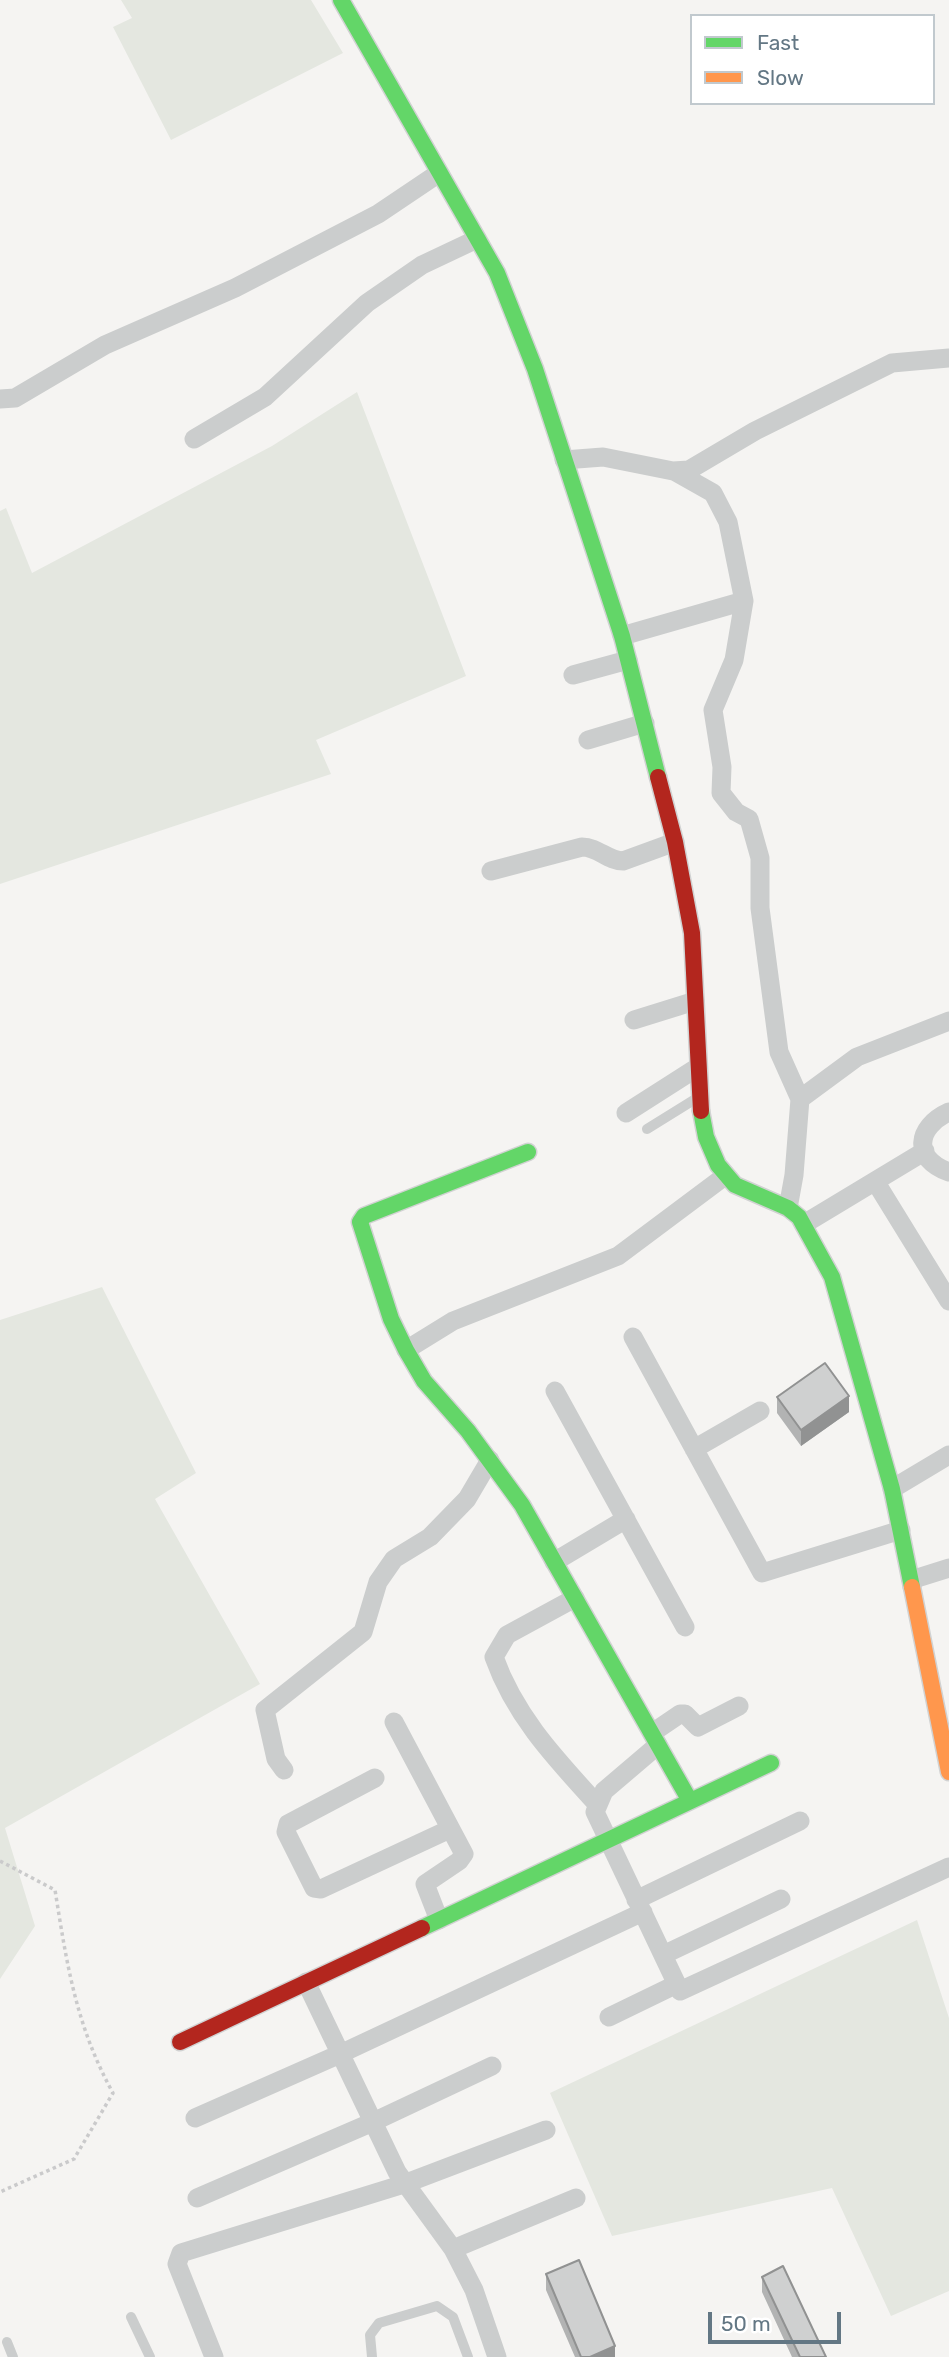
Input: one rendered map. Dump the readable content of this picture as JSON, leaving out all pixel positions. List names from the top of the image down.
{
  "legend": ["Fast", "Slow"],
  "scale_bar": "50 m"
}
